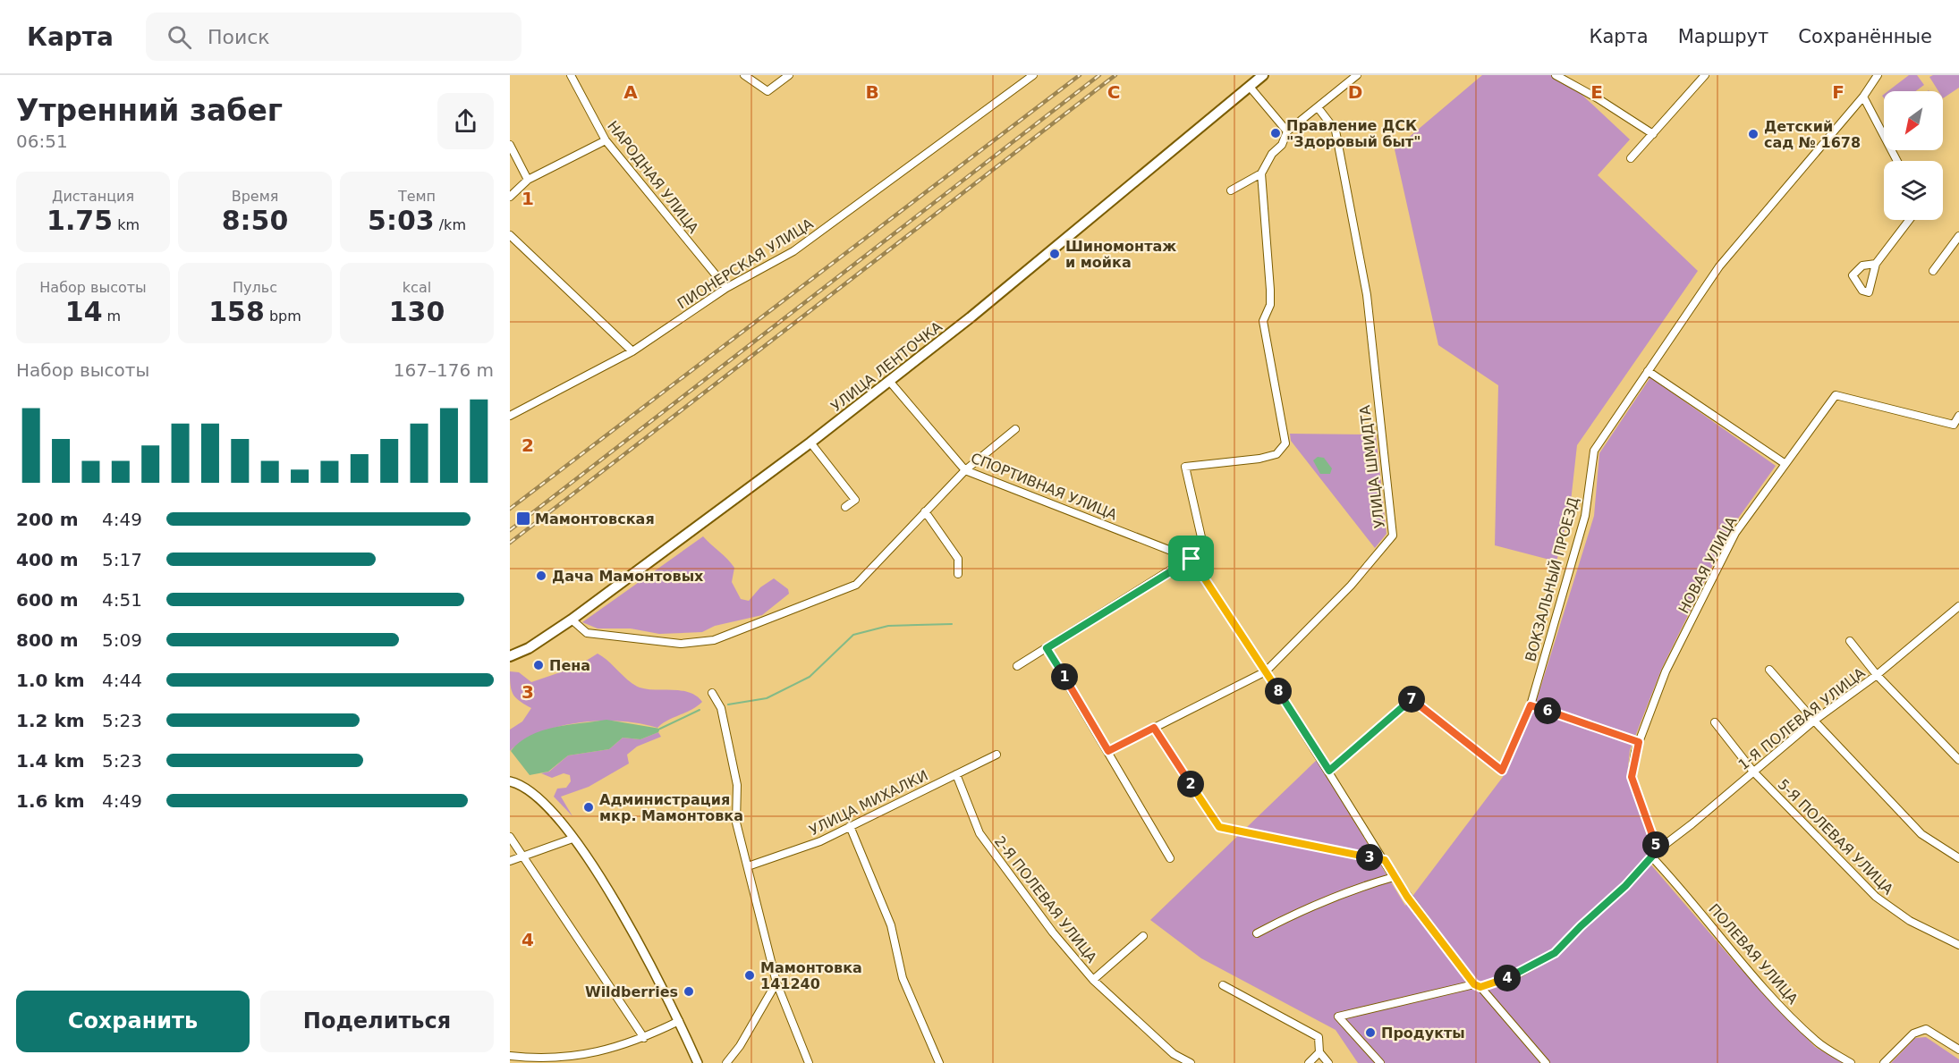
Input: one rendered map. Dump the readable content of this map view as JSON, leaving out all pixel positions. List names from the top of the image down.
{
  "streets": {
    "main road": ["УЛИЦА ЛЕНТОЧКА"],
    "street": [
      "НАРОДНАЯ УЛИЦА",
      "ПИОНЕРСКАЯ УЛИЦА",
      "УЛИЦА ШМИДТА",
      "СПОРТИВНАЯ УЛИЦА",
      "НОВАЯ УЛИЦА",
      "ВОКЗАЛЬНЫЙ ПРОЕЗД",
      "1-Я ПОЛЕВАЯ УЛИЦА",
      "УЛИЦА МИХАЛКИ",
      "5-Я ПОЛЕВАЯ УЛИЦА",
      "2-Я ПОЛЕВАЯ УЛИЦА",
      "ПОЛЕВАЯ УЛИЦА"
    ]
  },
  "crossings": [
    ["НАРОДНАЯ УЛИЦА", "ПИОНЕРСКАЯ УЛИЦА"],
    ["УЛИЦА ЛЕНТОЧКА", "СПОРТИВНАЯ УЛИЦА"],
    ["НОВАЯ УЛИЦА", "1-Я ПОЛЕВАЯ УЛИЦА"],
    ["НОВАЯ УЛИЦА", "ПОЛЕВАЯ УЛИЦА"],
    ["1-Я ПОЛЕВАЯ УЛИЦА", "5-Я ПОЛЕВАЯ УЛИЦА"],
    ["1-Я ПОЛЕВАЯ УЛИЦА", "ПОЛЕВАЯ УЛИЦА"],
    ["УЛИЦА МИХАЛКИ", "2-Я ПОЛЕВАЯ УЛИЦА"]
  ],
  "places": {
    "other": [
      "Правление ДСК \"Здоровый быт\"",
      "Детский сад № 1678",
      "Шиномонтаж и мойка",
      "Дача Мамонтовых",
      "Пена",
      "Администрация мкр. Мамонтовка",
      "Мамонтовка 141240",
      "Wildberries",
      "Продукты"
    ],
    "transit": ["Мамонтовская"]
  },
  "north": "bottom left",
  "page": {
    "header": "Карта",
    "search": "Поиск",
    "nav": ["Карта", "Маршрут", "Сохранённые"],
    "heading": ["Утренний забег", "06:51"],
    "stats": [
      ["Дистанция", "1.75 km"],
      ["Время", "8:50"],
      ["Темп", "5:03 /km"],
      ["Набор высоты", "14 m"],
      ["Пульс", "158 bpm"],
      ["kcal", "130"]
    ],
    "chart": ["Набор высоты", "167–176 m"],
    "list": [
      {
        "name": "200 m",
        "note": "4:49"
      },
      {
        "name": "400 m",
        "note": "5:17"
      },
      {
        "name": "600 m",
        "note": "4:51"
      },
      {
        "name": "800 m",
        "note": "5:09"
      },
      {
        "name": "1.0 km",
        "note": "4:44"
      },
      {
        "name": "1.2 km",
        "note": "5:23"
      },
      {
        "name": "1.4 km",
        "note": "5:23"
      },
      {
        "name": "1.6 km",
        "note": "4:49"
      }
    ],
    "pins": [
      "1",
      "8",
      "7",
      "6",
      "2",
      "5",
      "3",
      "4"
    ],
    "buttons": ["Сохранить", "Поделиться"]
  },
  "grid": {
    "columns": [
      "A",
      "B",
      "C",
      "D",
      "E",
      "F"
    ],
    "rows": [
      "1",
      "2",
      "3",
      "4"
    ]
  }
}
